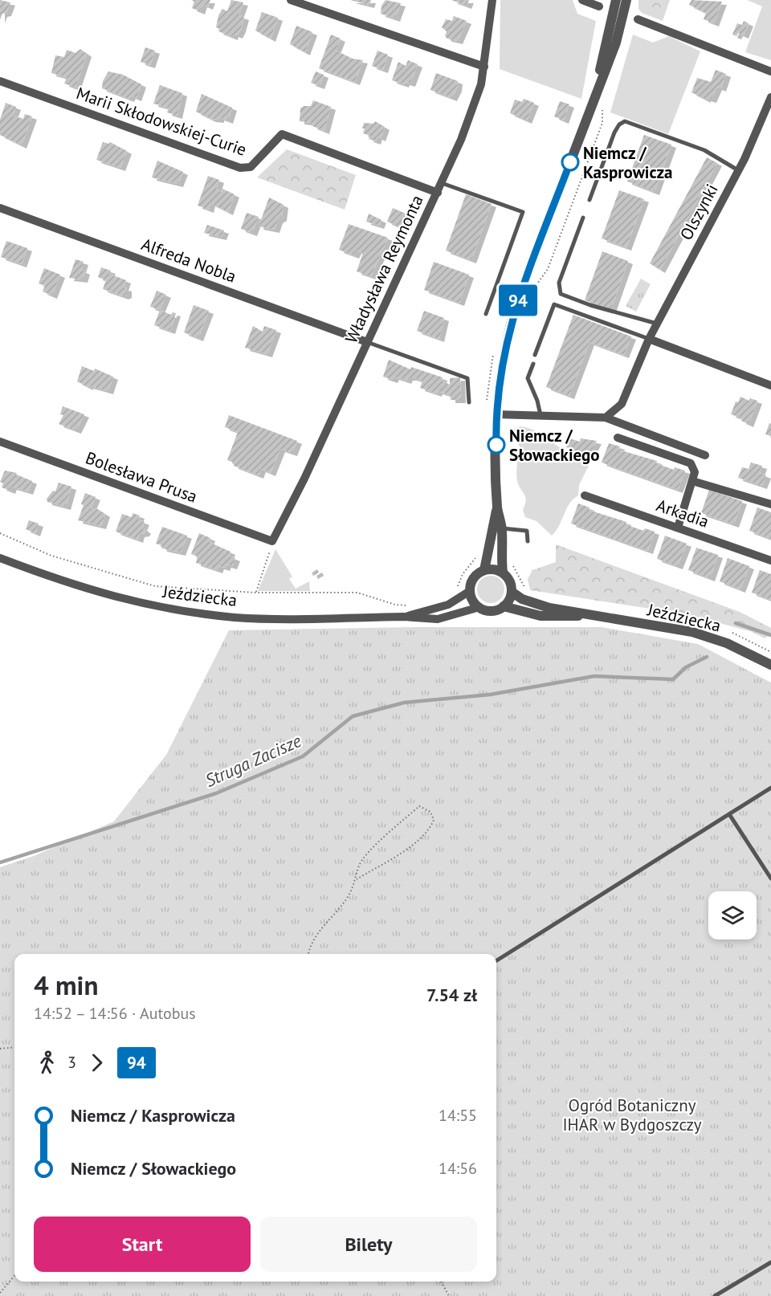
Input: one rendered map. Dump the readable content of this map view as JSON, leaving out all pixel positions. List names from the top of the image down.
{
  "streets": {
    "street": [
      "Marii Skłodowskiej-Curie",
      "Olszynki",
      "Alfreda Nobla",
      "Władysława Reymonta",
      "Bolesława Prusa",
      "Arkadia",
      "Jeździecka"
    ]
  },
  "crossings": [
    ["Marii Skłodowskiej-Curie", "Władysława Reymonta"],
    ["Alfreda Nobla", "Władysława Reymonta"],
    ["Władysława Reymonta", "Bolesława Prusa"]
  ],
  "water": ["Struga Zacisze"],
  "parks": ["Ogród Botaniczny IHAR w Bydgoszczy"],
  "places": ["Niemcz / Kasprowicza", "Niemcz / Słowackiego"],
  "lines": ["bus line 94"],
  "page": {
    "on_map": "94",
    "heading": ["4 min", "14:52 – 14:56 · Autobus", "7.54 zł"],
    "legs": ["3", "94"],
    "list": [
      {
        "name": "Niemcz / Kasprowicza",
        "value": "14:55"
      },
      {
        "name": "Niemcz / Słowackiego",
        "value": "14:56"
      }
    ],
    "buttons": ["Start", "Bilety"]
  }
}
